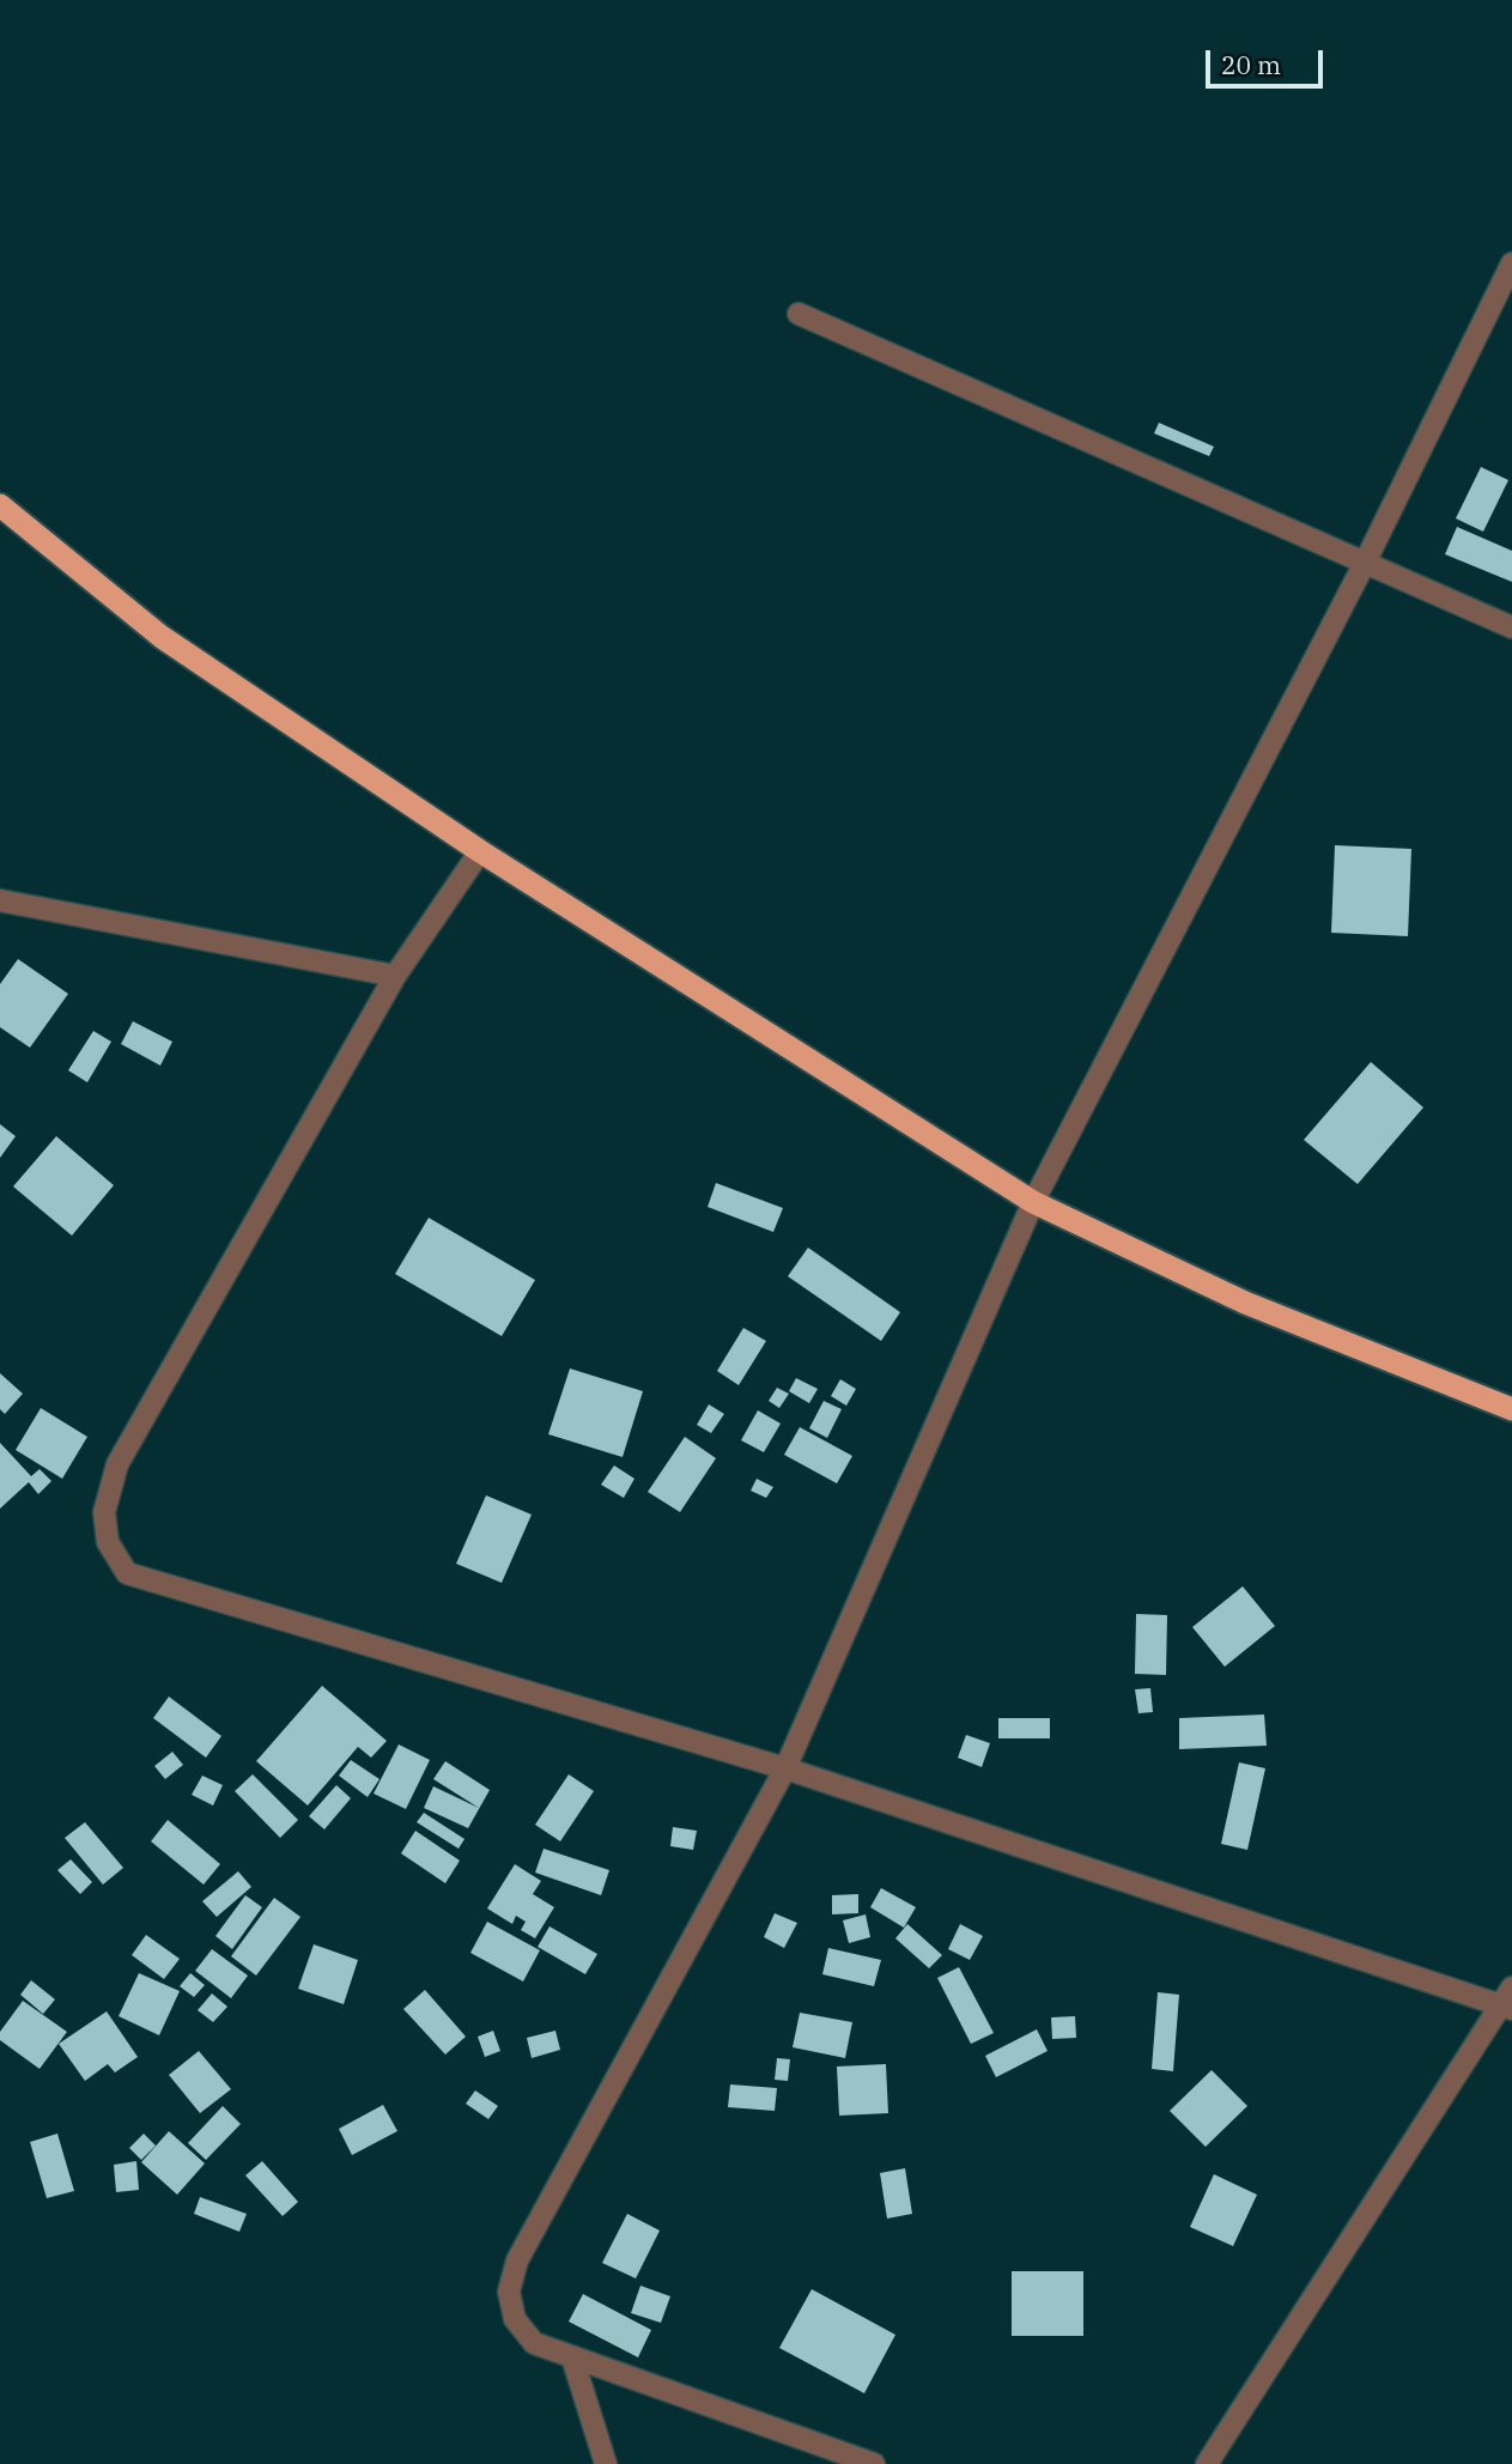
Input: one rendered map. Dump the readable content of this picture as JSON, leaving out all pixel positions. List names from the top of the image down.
{
  "scale_bar": "20 m"
}
